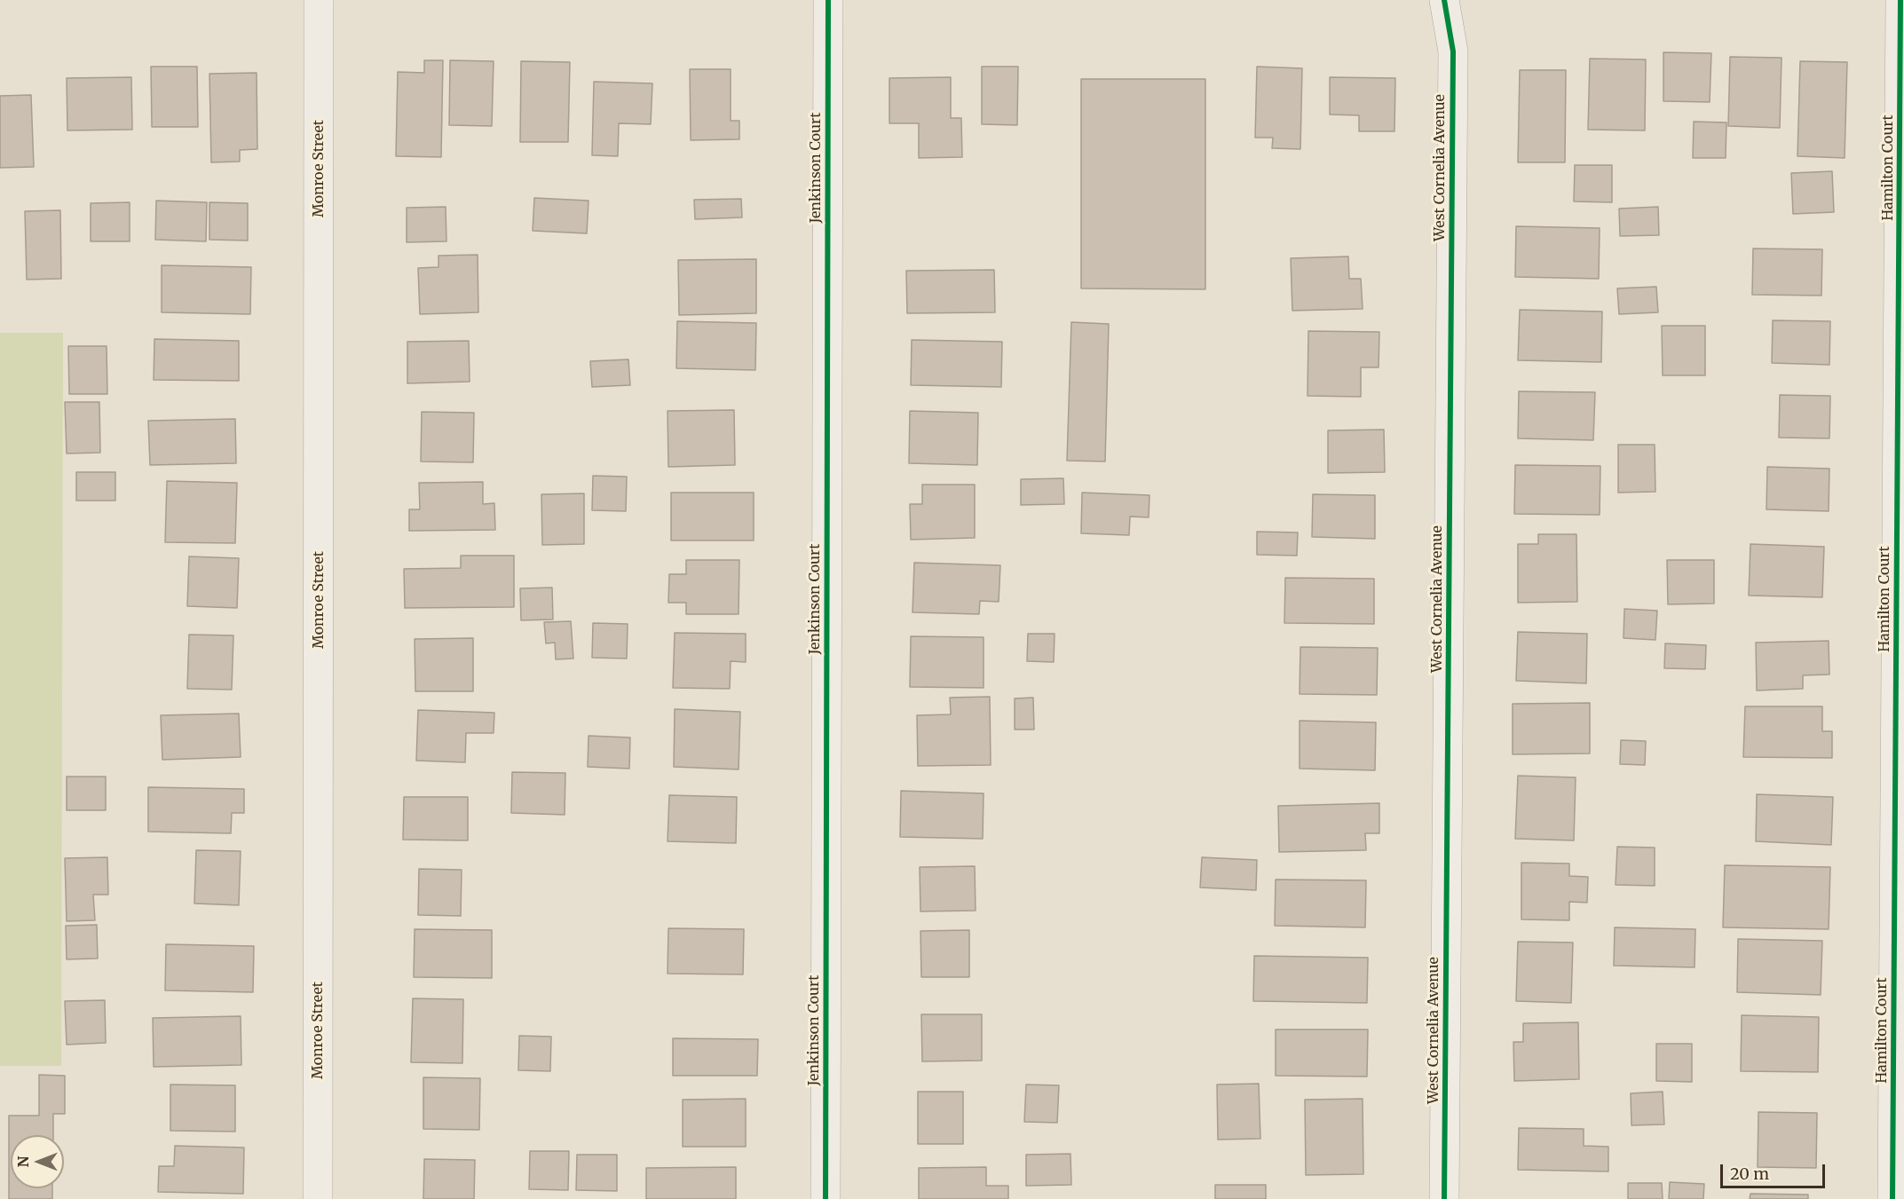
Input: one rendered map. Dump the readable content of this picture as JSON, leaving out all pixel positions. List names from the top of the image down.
{
  "streets": {
    "street": [
      "Jenkinson Court",
      "West Cornelia Avenue",
      "Hamilton Court",
      "Monroe Street"
    ]
  },
  "scale_bar": "20 m",
  "north": "left"
}
